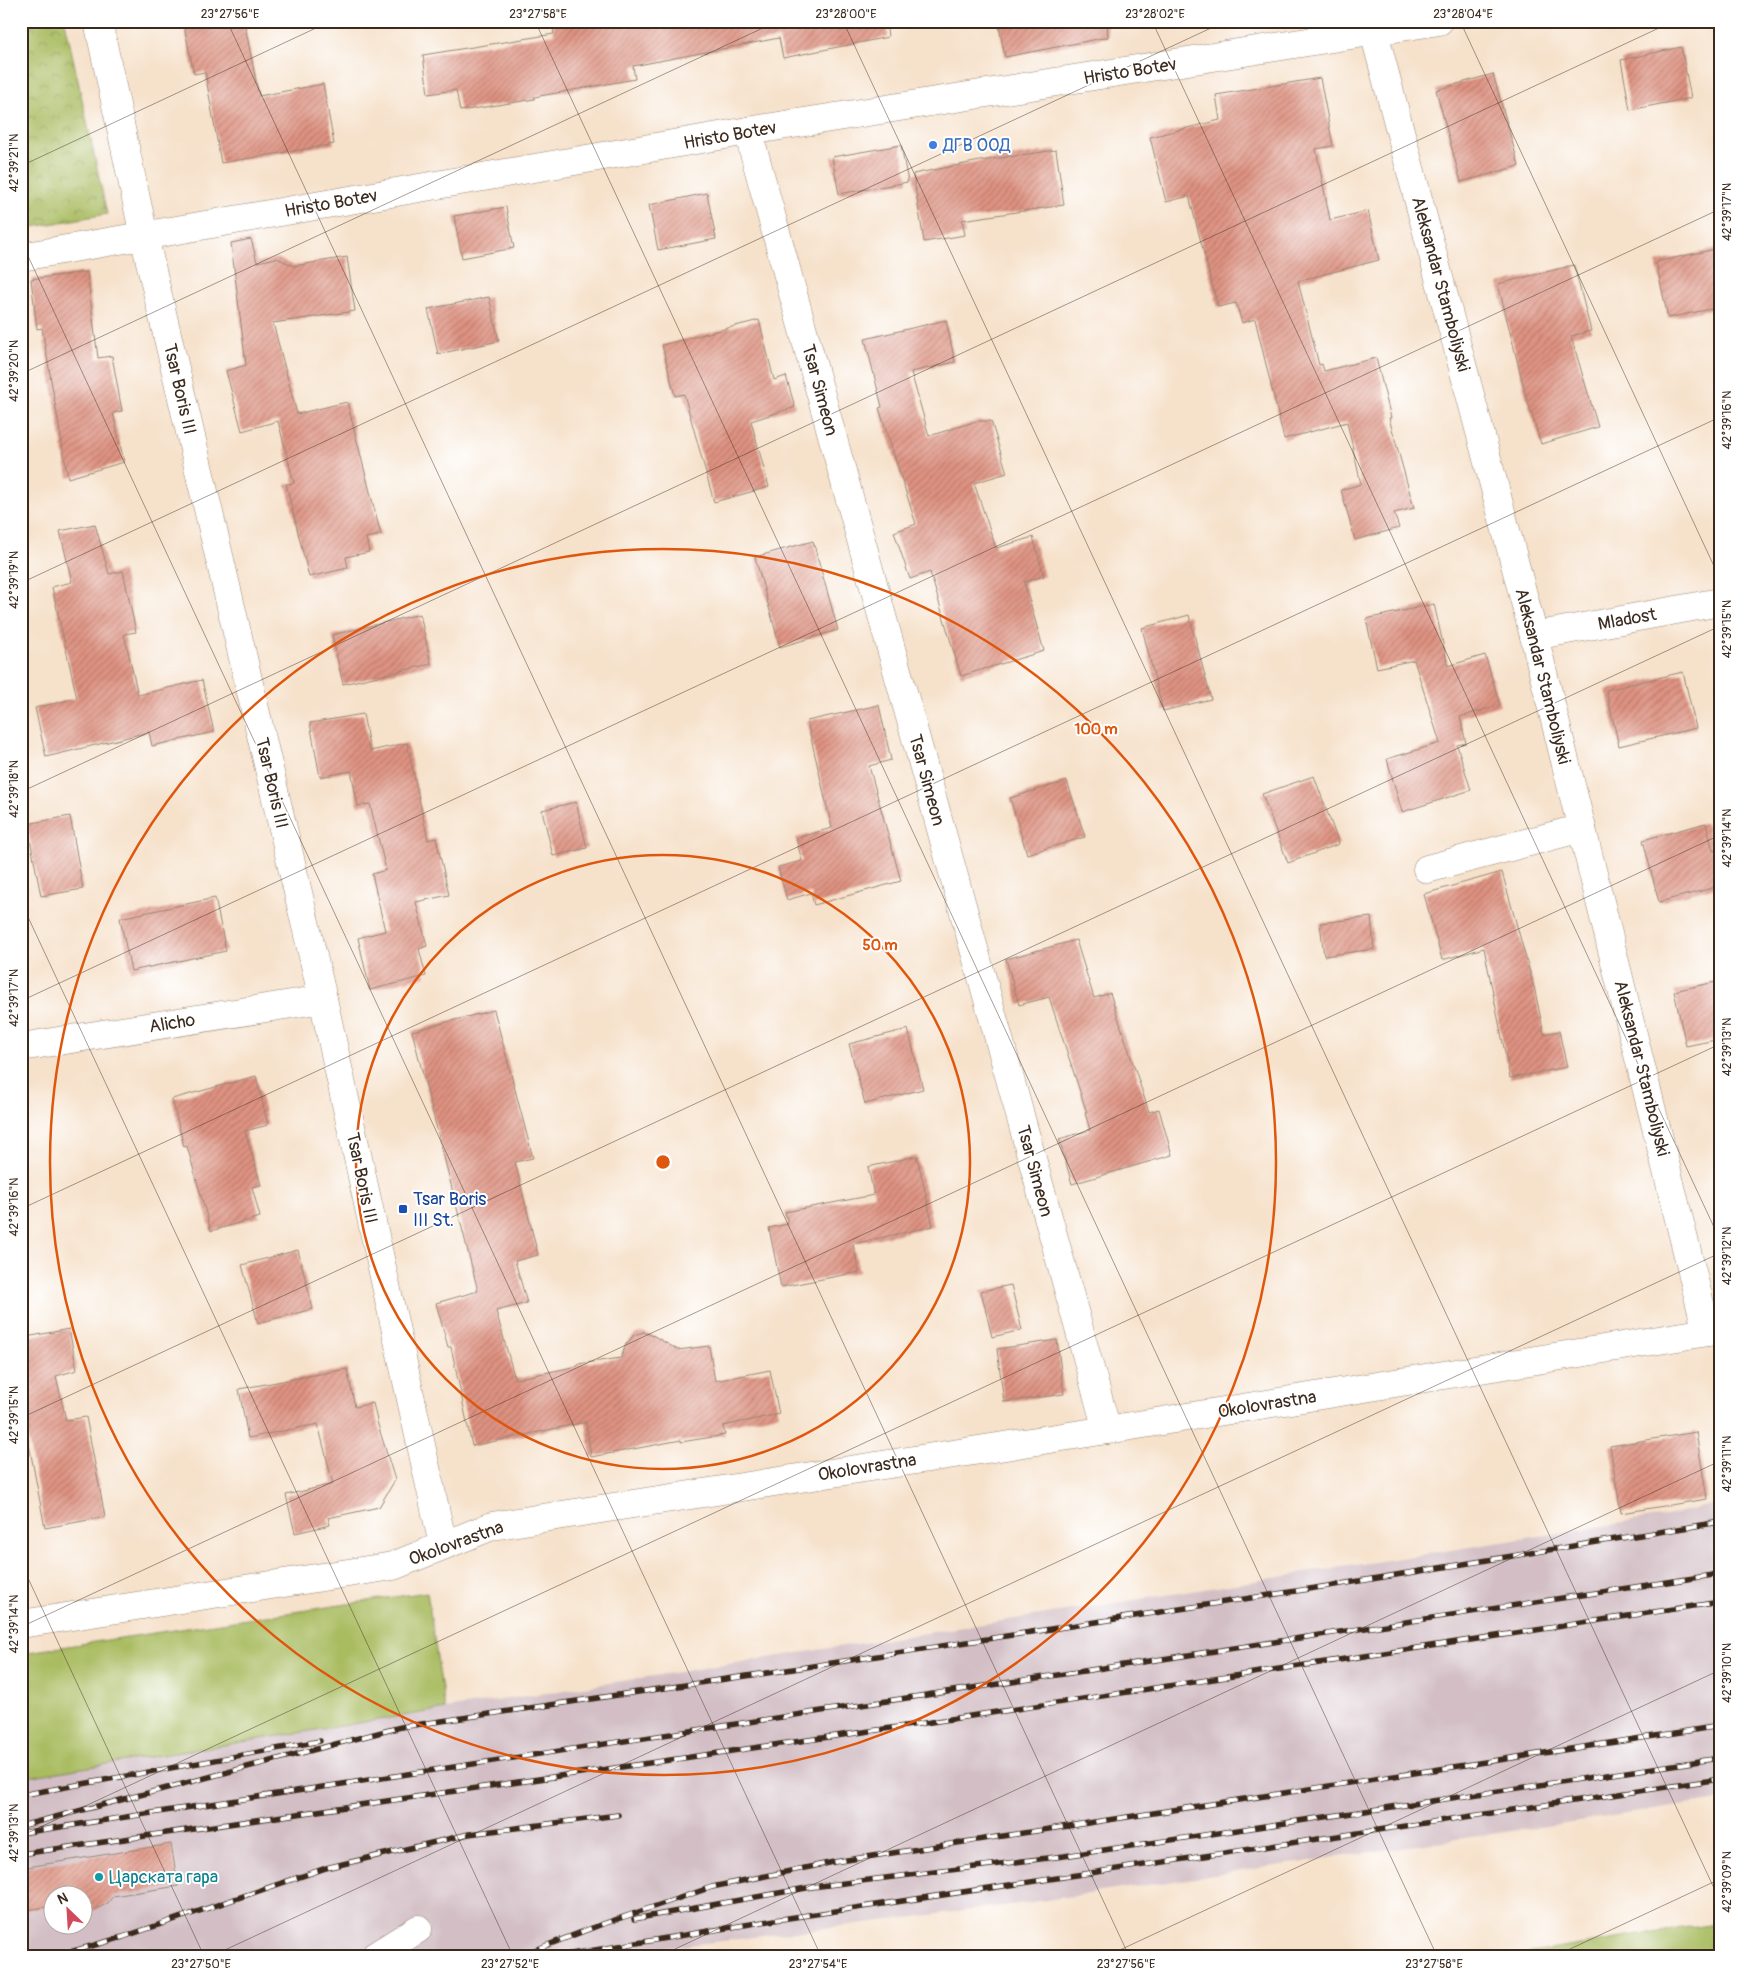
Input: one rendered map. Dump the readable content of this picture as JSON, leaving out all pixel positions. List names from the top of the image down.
{
  "streets": {
    "street": [
      "Hristo Botev",
      "Aleksandar Stamboliyski",
      "Tsar Boris III",
      "Tsar Simeon",
      "Mladost",
      "Alicho",
      "Okolovrastna"
    ]
  },
  "crossings": [
    ["Hristo Botev", "Aleksandar Stamboliyski"],
    ["Hristo Botev", "Tsar Boris III"],
    ["Hristo Botev", "Tsar Simeon"],
    ["Aleksandar Stamboliyski", "Mladost"],
    ["Aleksandar Stamboliyski", "Okolovrastna"],
    ["Tsar Boris III", "Alicho"],
    ["Tsar Boris III", "Okolovrastna"],
    ["Tsar Simeon", "Okolovrastna"]
  ],
  "places": {
    "other": ["ДГВ ООД", "Царската гара"],
    "transit": ["Tsar Boris III St."]
  },
  "north": "top left",
  "coordinates": [
    "23°27'56\"E",
    "23°27'58\"E",
    "23°28'00\"E",
    "23°28'02\"E",
    "23°28'04\"E",
    "42°39'21\"N",
    "42°39'17\"N",
    "42°39'20\"N",
    "42°39'16\"N",
    "42°39'19\"N",
    "42°39'15\"N",
    "42°39'18\"N",
    "42°39'14\"N",
    "42°39'13\"N",
    "42°39'12\"N",
    "42°39'11\"N",
    "42°39'10\"N",
    "42°39'09\"N",
    "23°27'50\"E",
    "23°27'52\"E",
    "23°27'54\"E"
  ],
  "rings": ["100 m", "50 m"]
}
